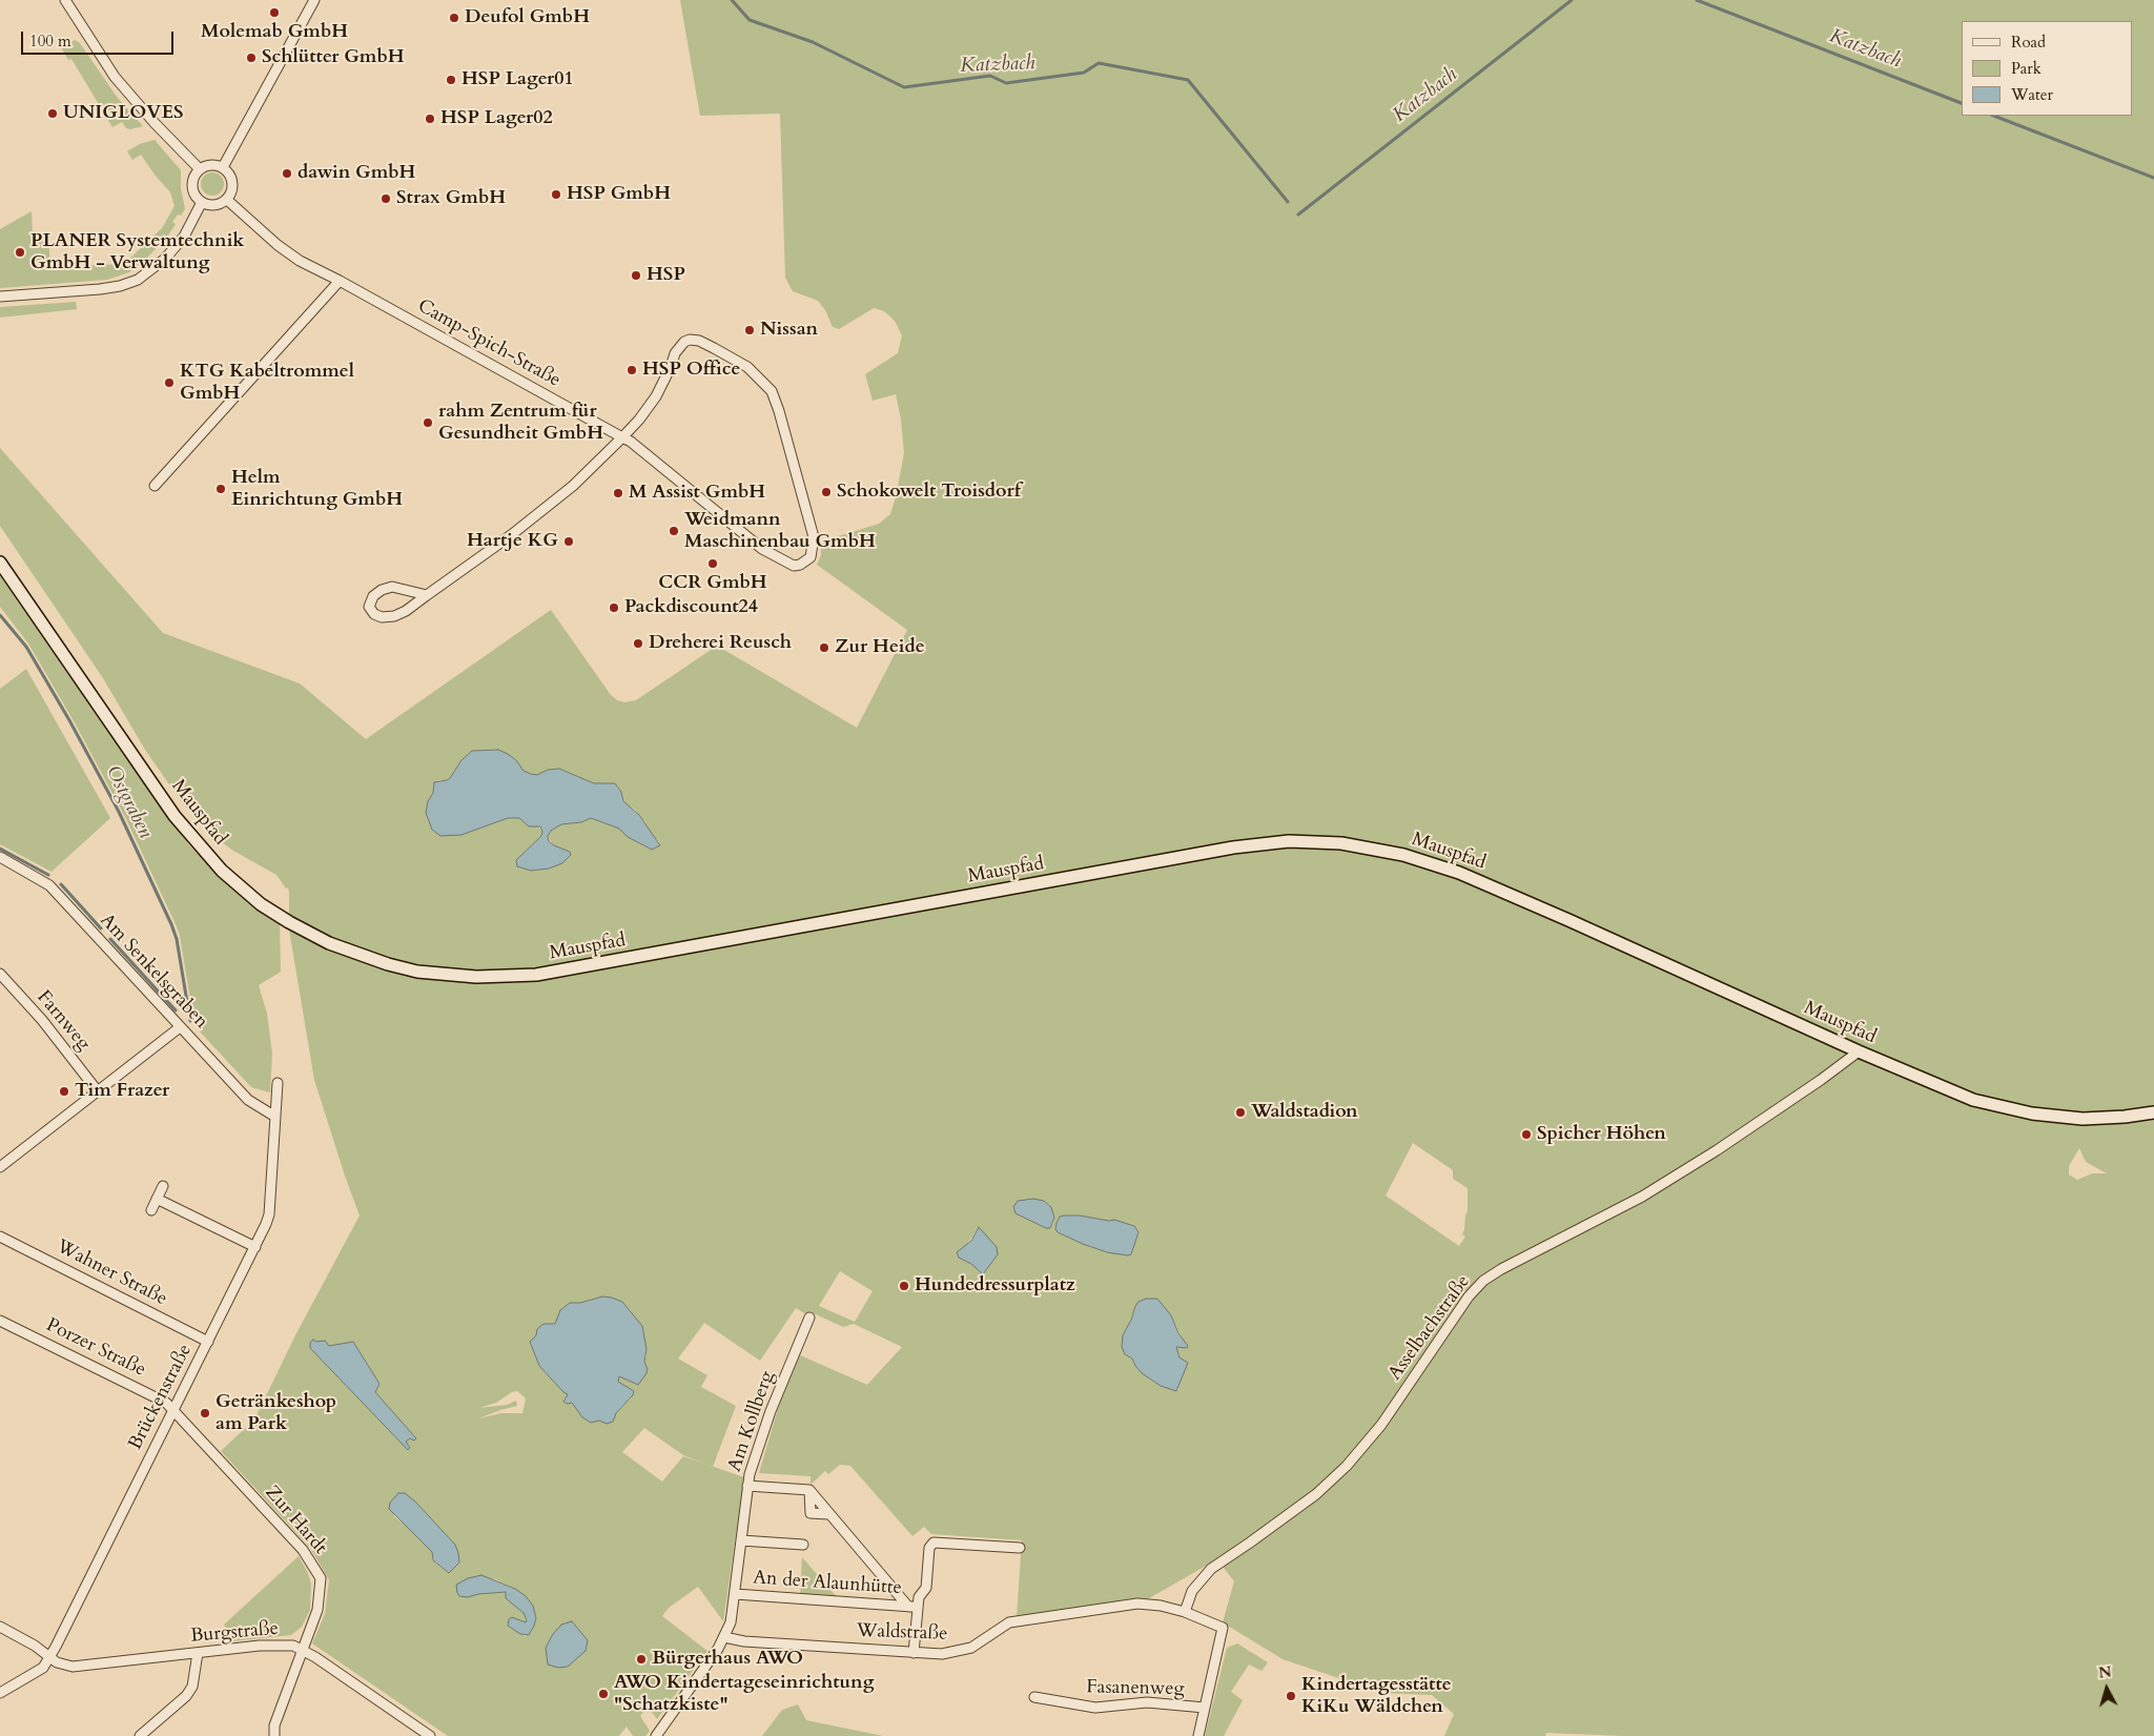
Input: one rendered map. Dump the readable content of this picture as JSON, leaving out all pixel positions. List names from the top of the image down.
{
  "streets": {
    "street": [
      "Camp-Spich-Straße",
      "Mauspfad",
      "Am Senkelsgraben",
      "Farnweg",
      "Wahner Straße",
      "Asselbachstraße",
      "Porzer Straße",
      "Brückenstraße",
      "Am Kollberg",
      "Zur Hardt",
      "An der Alaunhütte",
      "Burgstraße",
      "Waldstraße",
      "Fasanenweg"
    ]
  },
  "crossings": [
    ["Mauspfad", "Asselbachstraße"],
    ["Am Senkelsgraben", "Brückenstraße"],
    ["Wahner Straße", "Brückenstraße"],
    ["Asselbachstraße", "Waldstraße"],
    ["Porzer Straße", "Brückenstraße"],
    ["Porzer Straße", "Zur Hardt"],
    ["Brückenstraße", "Zur Hardt"],
    ["Brückenstraße", "Burgstraße"],
    ["Am Kollberg", "An der Alaunhütte"],
    ["Am Kollberg", "Waldstraße"],
    ["Zur Hardt", "Burgstraße"],
    ["Waldstraße", "Fasanenweg"]
  ],
  "water": ["Katzbach", "Ostgraben"],
  "places": [
    "Molemab GmbH",
    "Deufol GmbH",
    "Schlütter GmbH",
    "HSP Lager01",
    "UNIGLOVES",
    "HSP Lager02",
    "dawin GmbH",
    "HSP GmbH",
    "Strax GmbH",
    "PLANER Systemtechnik GmbH - Verwaltung",
    "HSP",
    "Nissan",
    "HSP Office",
    "KTG Kabeltrommel GmbH",
    "rahm Zentrum für Gesundheit GmbH",
    "Helm Einrichtung GmbH",
    "Schokowelt Troisdorf",
    "M Assist GmbH",
    "Weidmann Maschinenbau GmbH",
    "Hartje KG",
    "CCR GmbH",
    "Packdiscount24",
    "Dreherei Reusch",
    "Zur Heide",
    "Tim Frazer",
    "Waldstadion",
    "Spicher Höhen",
    "Hundedressurplatz",
    "Getränkeshop am Park",
    "Bürgerhaus AWO",
    "AWO Kindertageseinrichtung \"Schatzkiste\"",
    "Kindertagesstätte KiKu Wäldchen"
  ],
  "legend": ["Road", "Park", "Water"],
  "scale_bar": "100 m",
  "north": "top"
}
